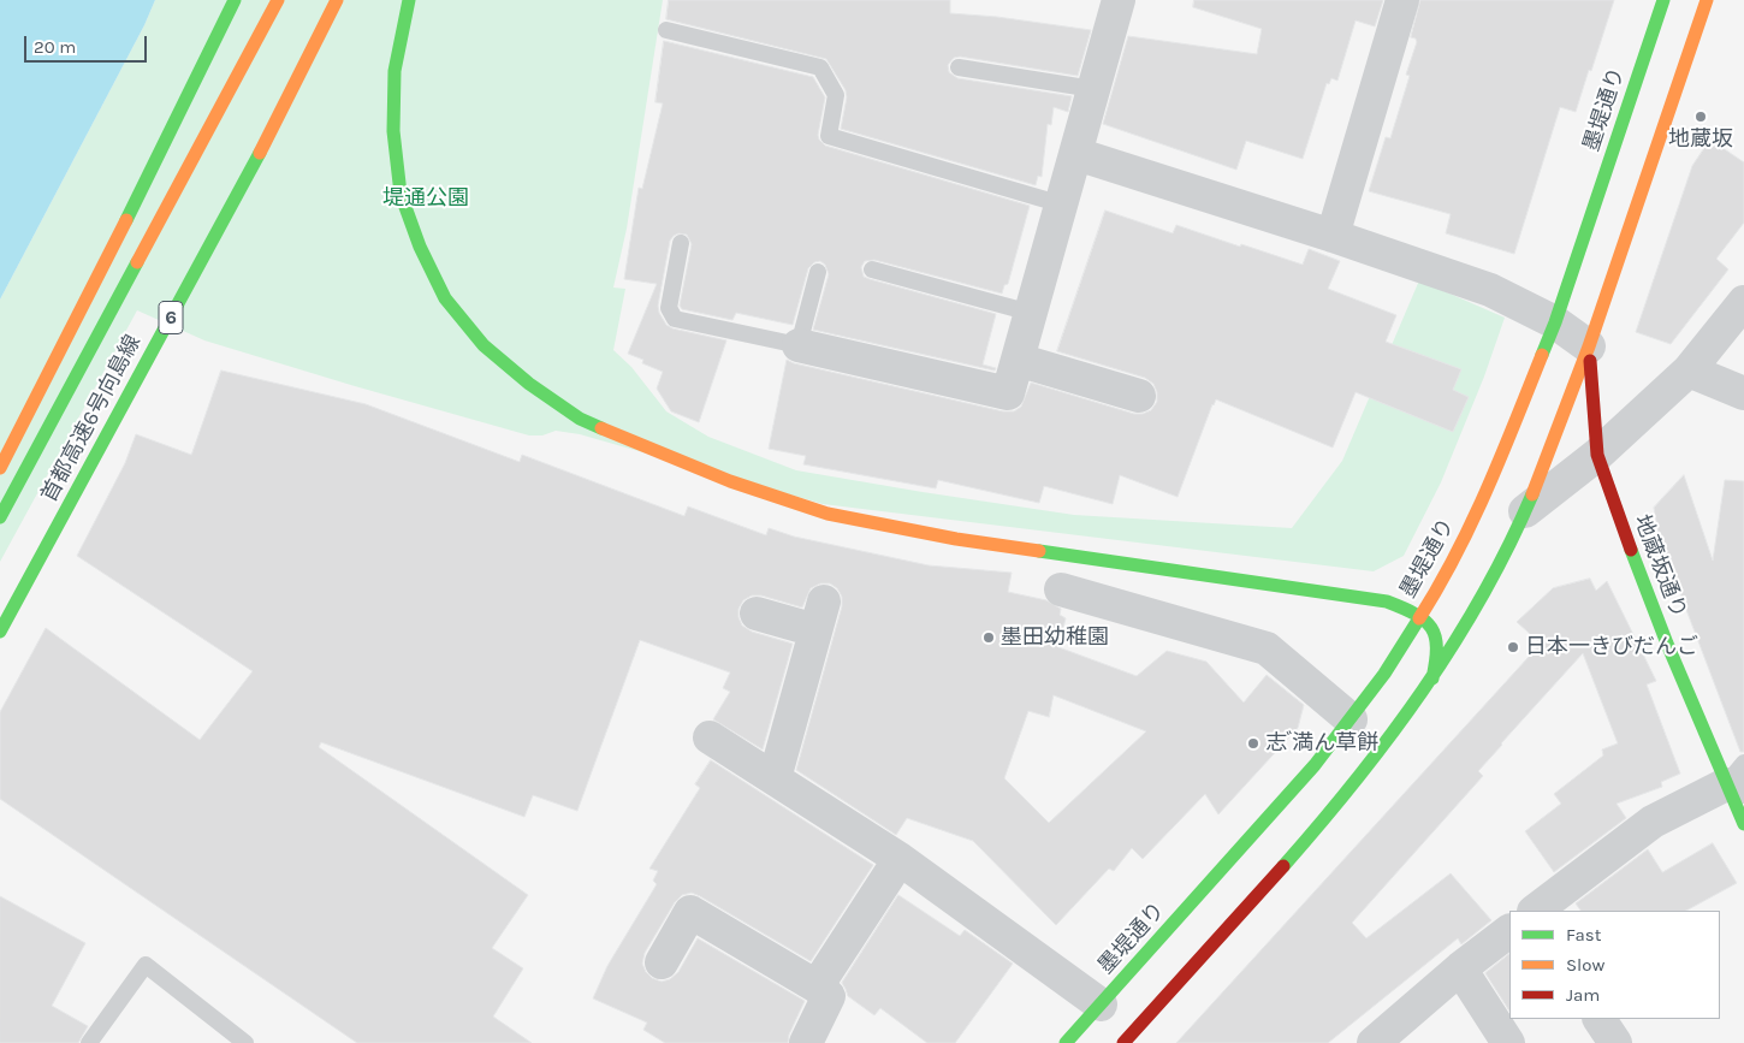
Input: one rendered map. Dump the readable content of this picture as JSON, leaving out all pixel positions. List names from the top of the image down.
{
  "streets": {
    "main road": [
      "墨堤通り",
      "6",
      "首都高速6号向島線",
      "地蔵坂通り"
    ]
  },
  "parks": ["堤通公園"],
  "places": [
    "地蔵坂",
    "墨田幼稚園",
    "日本一きびだんご",
    "志 ゙満ん草餅"
  ],
  "legend": ["Fast", "Slow", "Jam"],
  "scale_bar": "20 m"
}
